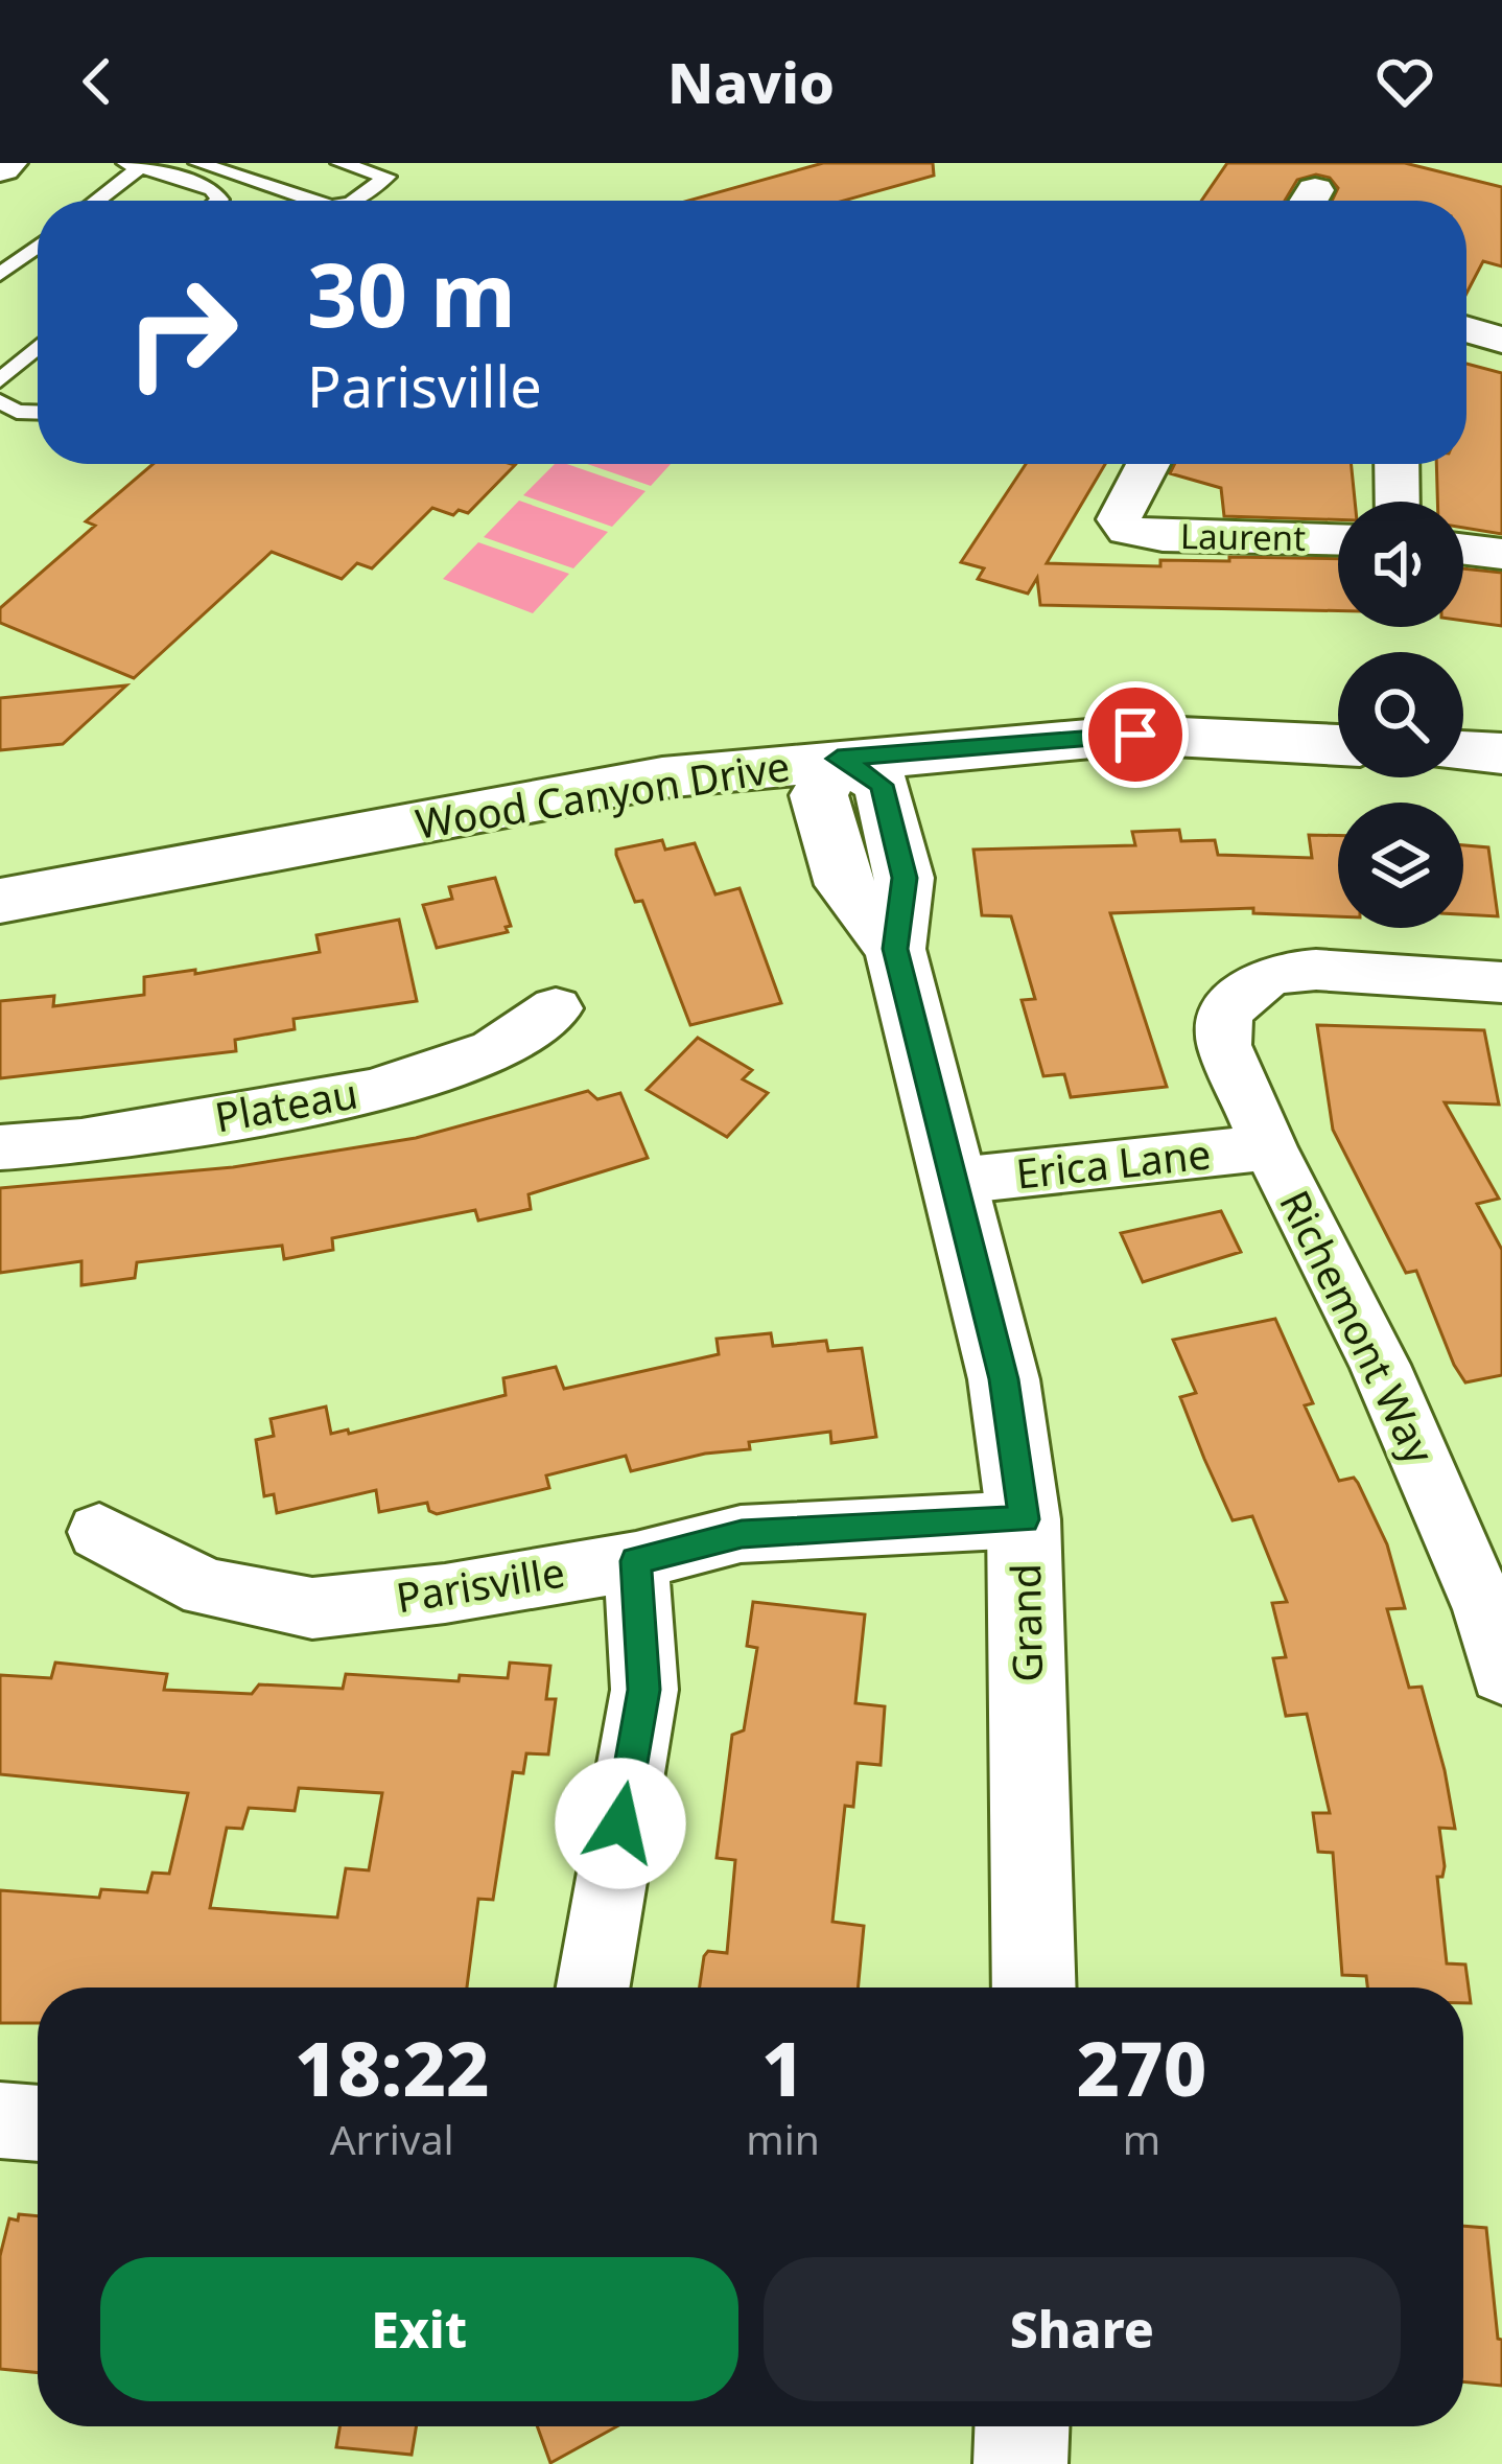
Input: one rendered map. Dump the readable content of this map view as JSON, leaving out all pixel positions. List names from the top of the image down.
{
  "streets": {
    "street": [
      "Laurent",
      "Wood Canyon Drive",
      "Plateau",
      "Erica Lane",
      "Richemont Way",
      "Parisville",
      "Grand"
    ]
  },
  "crossings": [
    ["Wood Canyon Drive", "Grand"],
    ["Erica Lane", "Richemont Way"],
    ["Erica Lane", "Grand"],
    ["Parisville", "Grand"]
  ],
  "page": {
    "header": "Navio",
    "turn": ["30 m", "Parisville"],
    "eta": [
      "18:22",
      "Arrival",
      "1",
      "min",
      "270",
      "m"
    ],
    "buttons": ["Exit", "Share"]
  }
}
